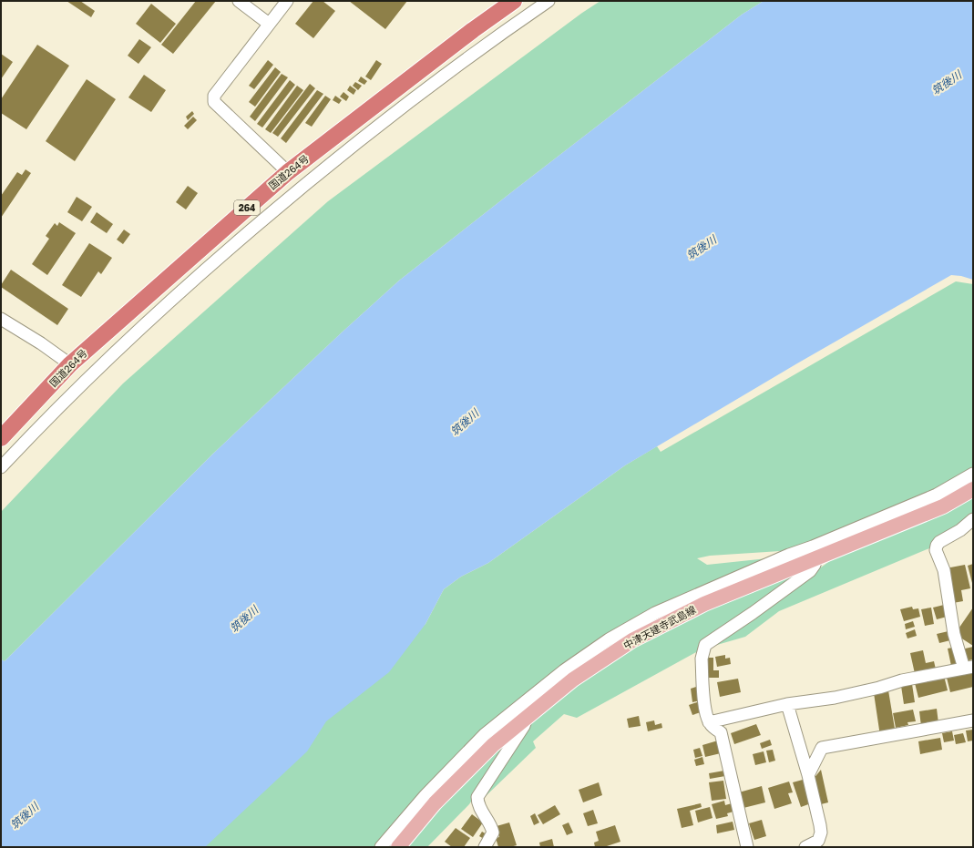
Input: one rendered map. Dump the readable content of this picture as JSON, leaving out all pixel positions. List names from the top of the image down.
{
  "streets": {
    "highway": ["国道264号", "264"],
    "main road": ["中津天建寺武島線"]
  },
  "water": ["筑後川"]
}
